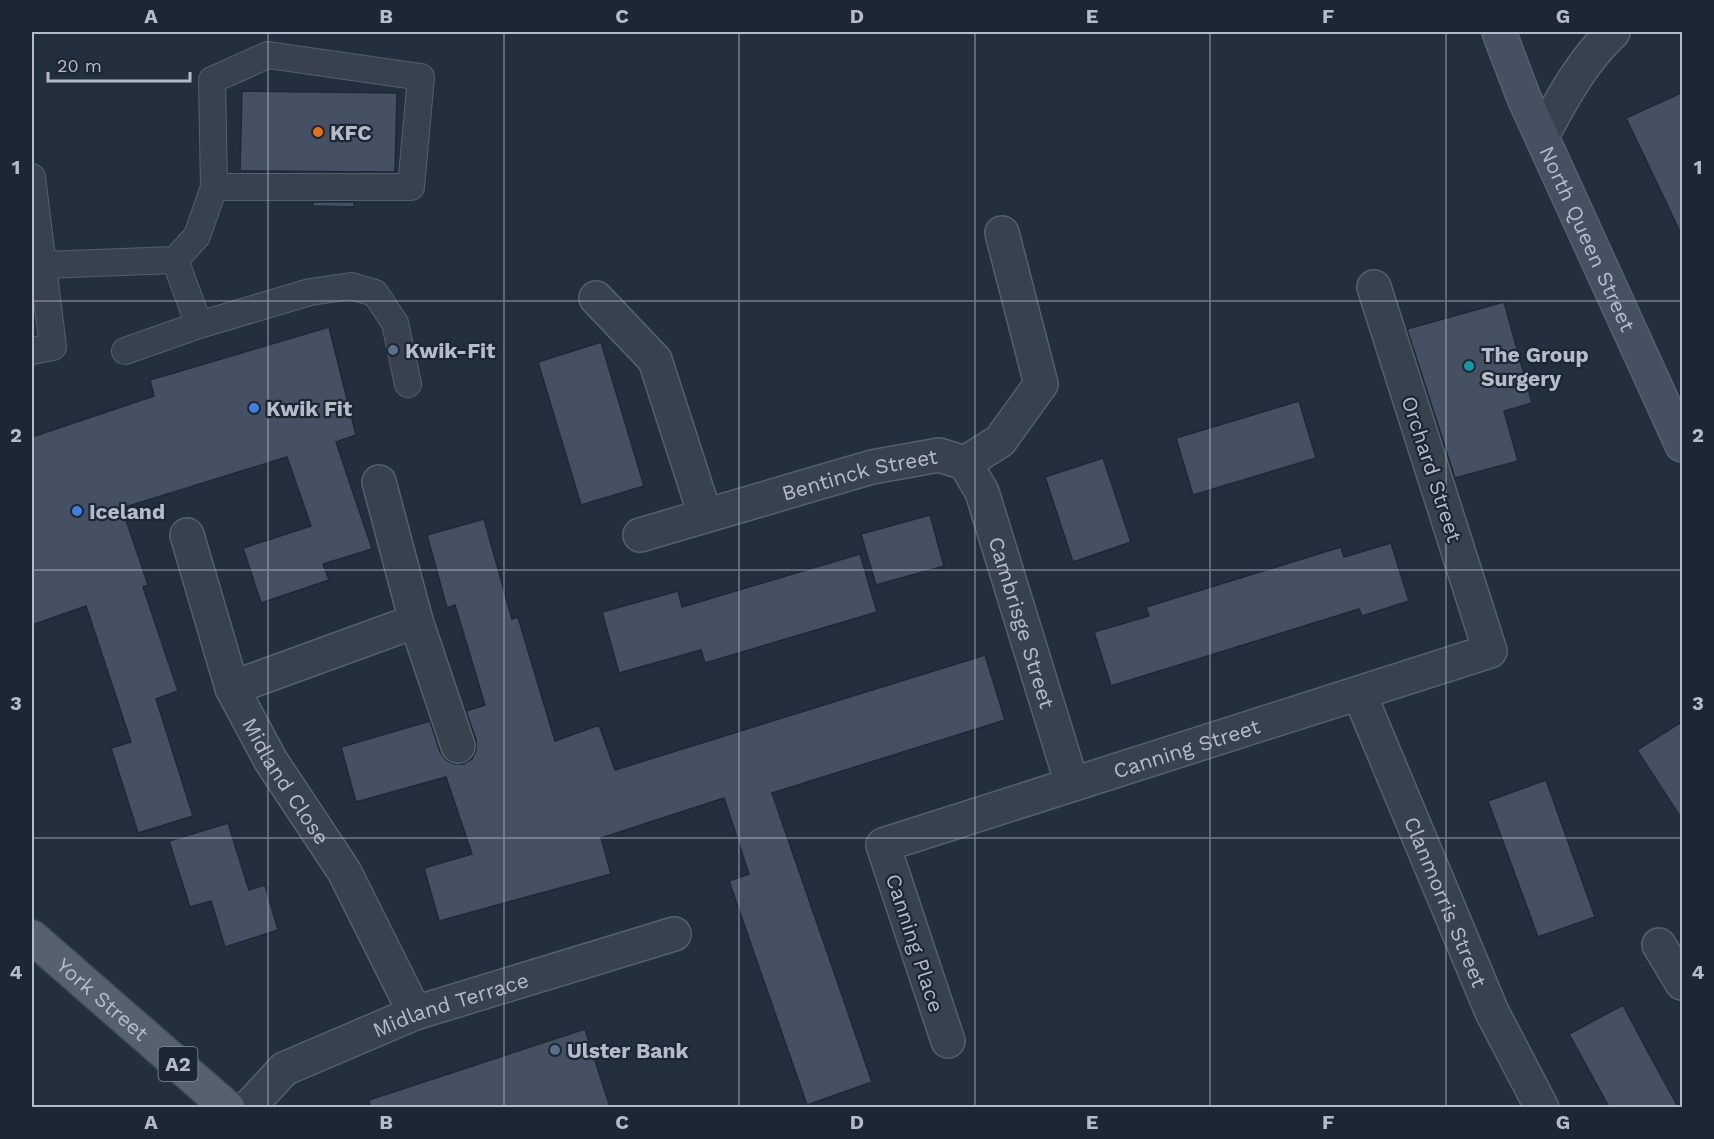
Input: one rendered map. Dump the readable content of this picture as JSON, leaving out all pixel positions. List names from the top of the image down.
{
  "streets": {
    "main road": ["North Queen Street", "York Street", "A2"],
    "street": [
      "Orchard Street",
      "Bentinck Street",
      "Cambrisge Street",
      "Canning Street",
      "Midland Close",
      "Clanmorris Street",
      "Canning Place",
      "Midland Terrace"
    ]
  },
  "crossings": [
    ["Orchard Street", "Canning Street"],
    ["Bentinck Street", "Cambrisge Street"],
    ["Cambrisge Street", "Canning Street"],
    ["Canning Street", "Clanmorris Street"],
    ["Canning Street", "Canning Place"],
    ["Midland Close", "Midland Terrace"]
  ],
  "places": [
    "KFC",
    "Kwik-Fit",
    "The Group Surgery",
    "Kwik Fit",
    "Iceland",
    "Ulster Bank"
  ],
  "scale_bar": "20 m",
  "grid": {
    "columns": [
      "A",
      "B",
      "C",
      "D",
      "E",
      "F",
      "G"
    ],
    "rows": [
      "1",
      "2",
      "3",
      "4"
    ]
  }
}
